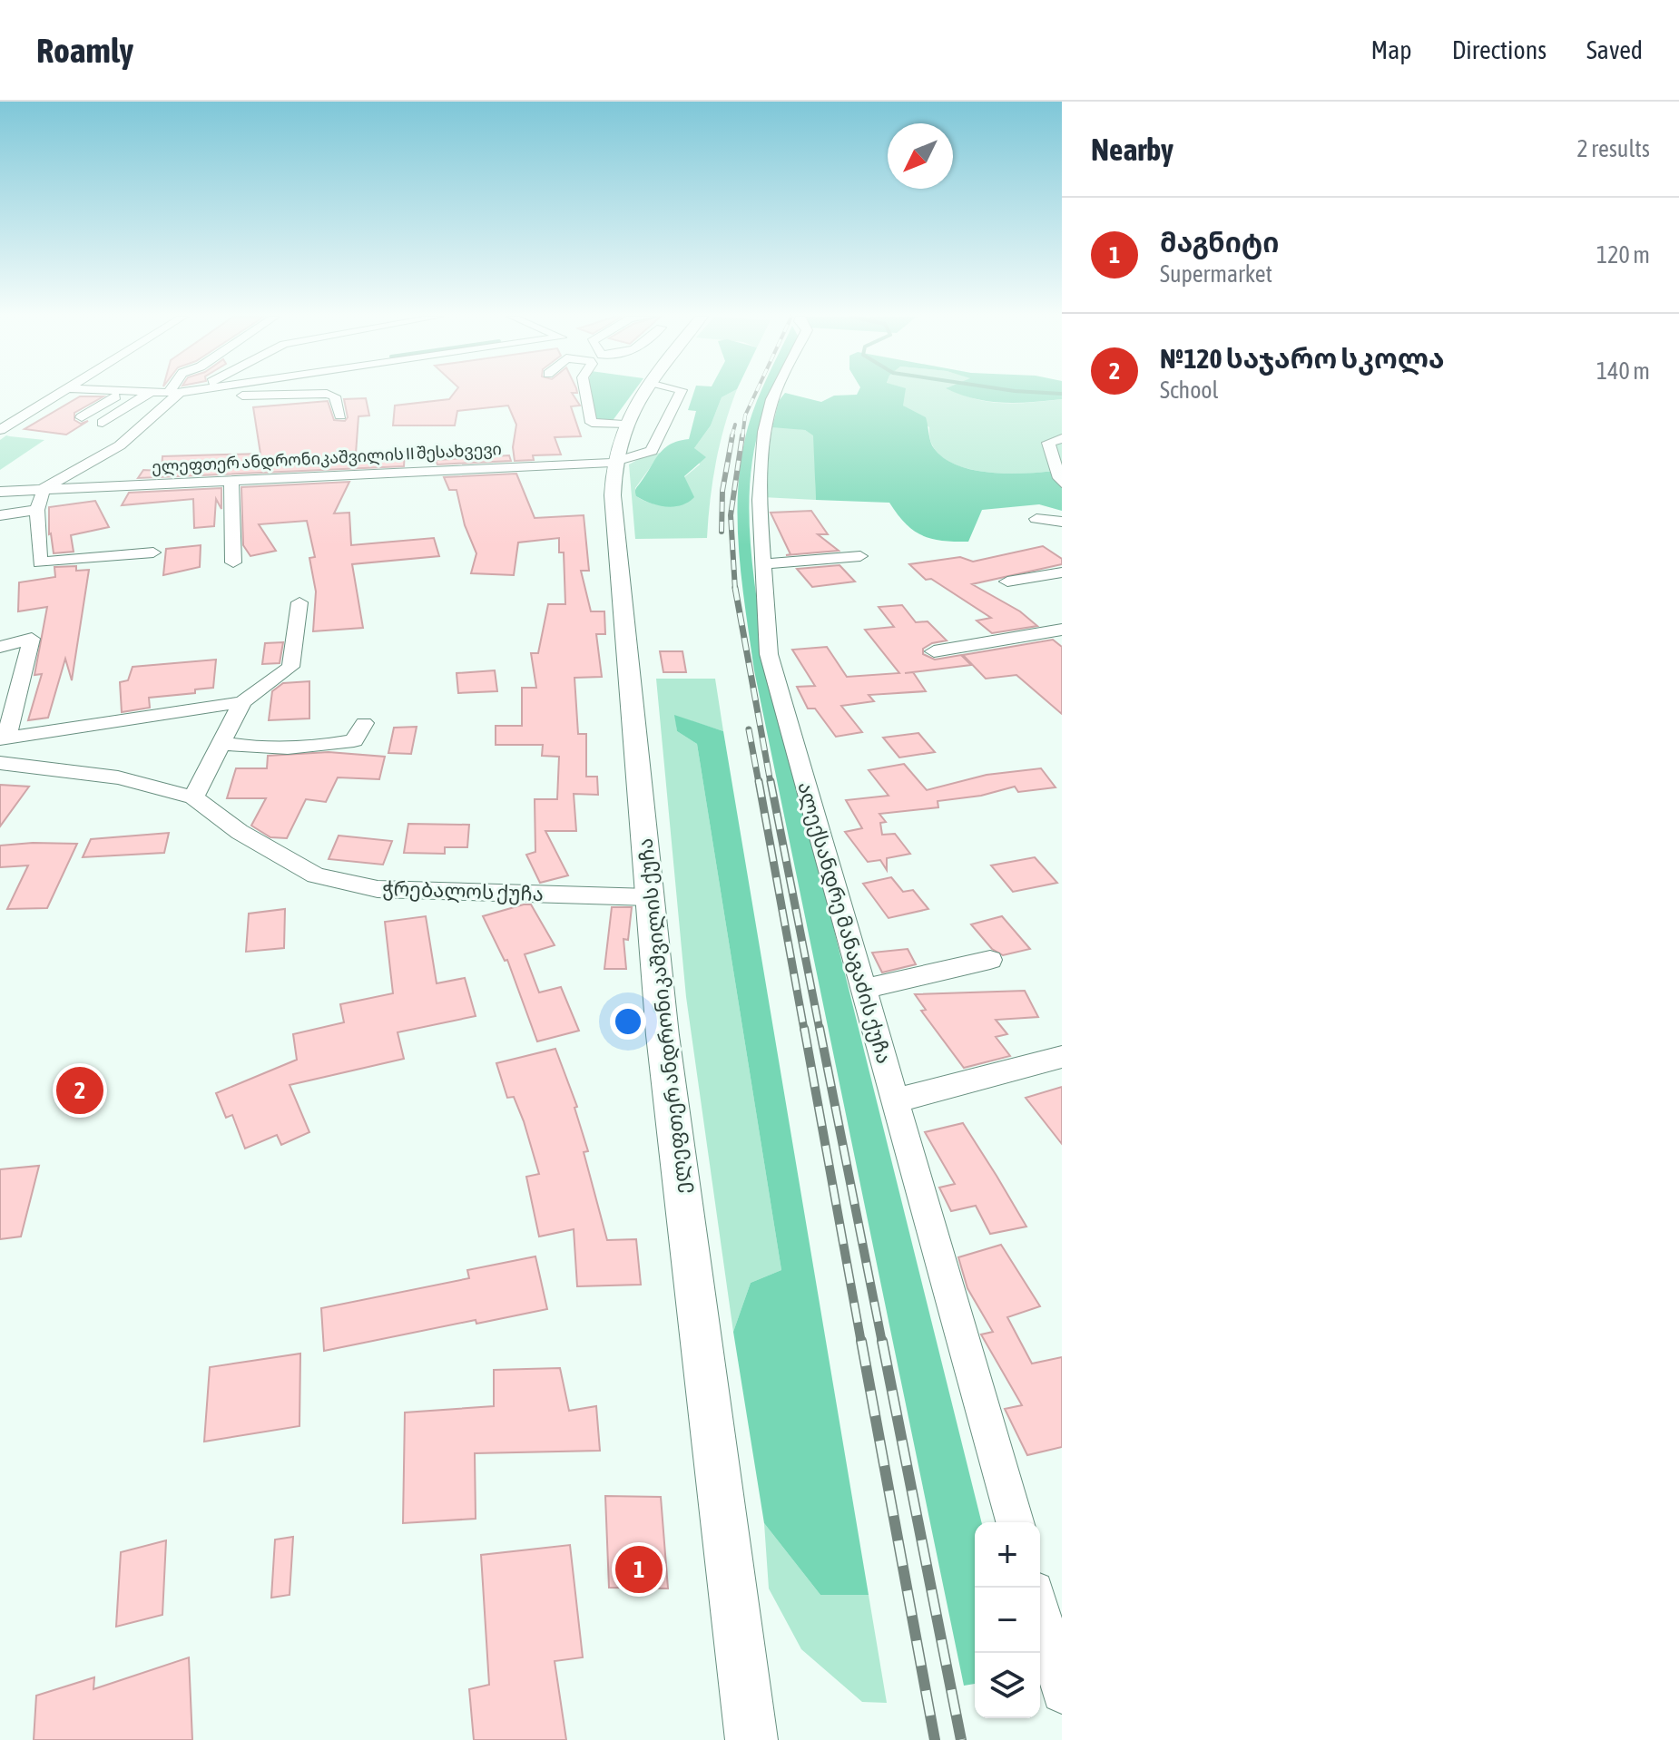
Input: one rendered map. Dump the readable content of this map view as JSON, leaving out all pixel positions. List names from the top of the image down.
{
  "streets": {
    "main road": ["ელეფთერ ანდრონიკაშვილის ქუჩა"],
    "street": ["ელეფთერ ანდრონიკაშვილის II შესახვევი", "ჭრებალოს ქუჩა", "ალექსანდრე მანაგაძის ქუჩა"]
  },
  "crossings": [
    ["ელეფთერ ანდრონიკაშვილის II შესახვევი", "ელეფთერ ანდრონიკაშვილის ქუჩა"],
    ["ჭრებალოს ქუჩა", "ელეფთერ ანდრონიკაშვილის ქუჩა"]
  ],
  "north": "bottom left",
  "page": {
    "header": "Roamly",
    "nav": ["Map", "Directions", "Saved"],
    "heading": ["Nearby", "2 results"],
    "list": [
      {
        "mark": "1",
        "name": "მაგნიტი",
        "note": "Supermarket",
        "value": "120 m"
      },
      {
        "mark": "2",
        "name": "№120 საჯარო სკოლა",
        "note": "School",
        "value": "140 m"
      }
    ],
    "pins": ["2", "1"],
    "map_buttons": ["+", "−"]
  }
}
